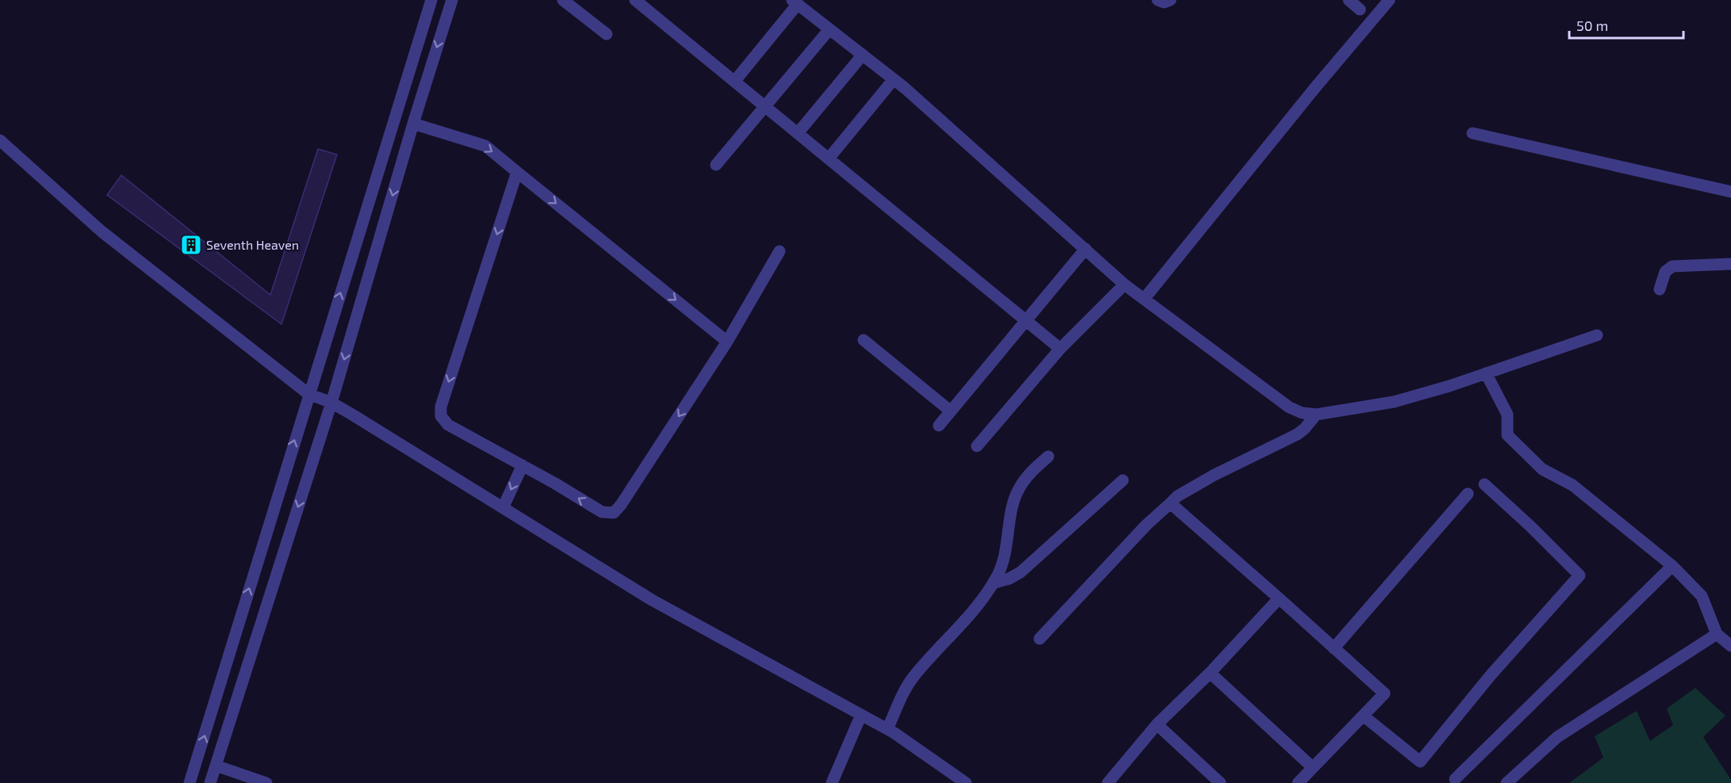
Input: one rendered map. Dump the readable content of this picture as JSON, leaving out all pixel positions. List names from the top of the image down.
{
  "places": {
    "building": ["Seventh Heaven"]
  },
  "scale_bar": "50 m"
}
